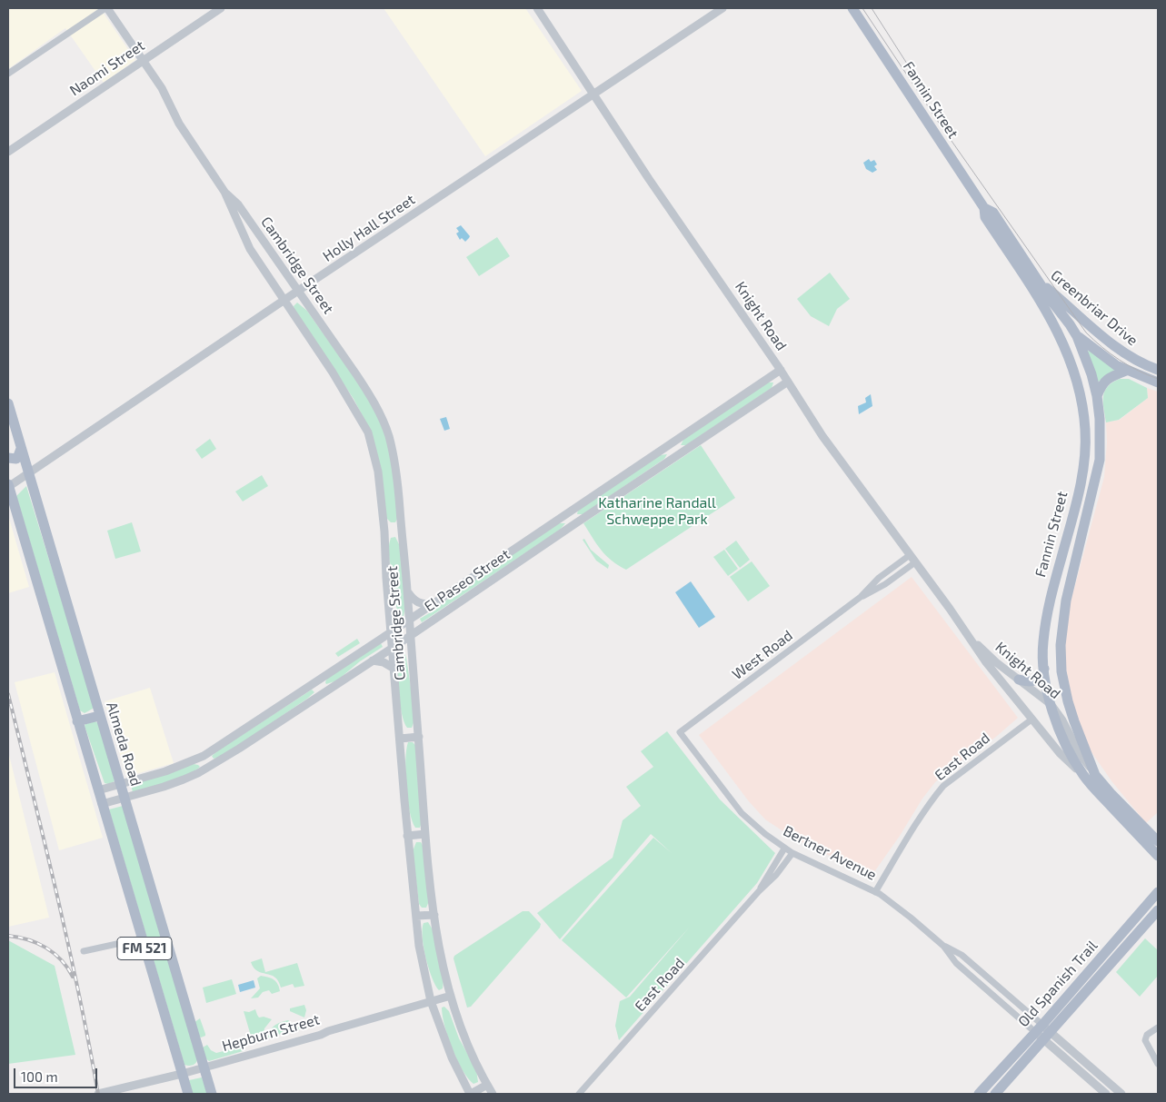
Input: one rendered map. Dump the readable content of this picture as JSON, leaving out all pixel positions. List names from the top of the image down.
{
  "streets": {
    "main road": [
      "Fannin Street",
      "Greenbriar Drive",
      "Almeda Road",
      "FM 521",
      "Old Spanish Trail"
    ],
    "street": [
      "Naomi Street",
      "Holly Hall Street",
      "Cambridge Street",
      "Knight Road",
      "El Paseo Street",
      "West Road",
      "East Road",
      "Bertner Avenue",
      "Hepburn Street"
    ]
  },
  "crossings": [
    ["Naomi Street", "Cambridge Street"],
    ["Fannin Street", "Greenbriar Drive"],
    ["Fannin Street", "Knight Road"],
    ["Holly Hall Street", "Cambridge Street"],
    ["Holly Hall Street", "Knight Road"],
    ["Holly Hall Street", "Almeda Road"],
    ["Holly Hall Street", "FM 521"],
    ["Cambridge Street", "El Paseo Street"],
    ["Cambridge Street", "Hepburn Street"],
    ["Knight Road", "El Paseo Street"],
    ["Knight Road", "West Road"],
    ["Knight Road", "East Road"],
    ["El Paseo Street", "Almeda Road"],
    ["El Paseo Street", "FM 521"],
    ["West Road", "Bertner Avenue"],
    ["Almeda Road", "Hepburn Street"],
    ["East Road", "Bertner Avenue"],
    ["Bertner Avenue", "Old Spanish Trail"],
    ["FM 521", "Hepburn Street"]
  ],
  "parks": ["Katharine Randall Schweppe Park"],
  "scale_bar": "100 m"
}
